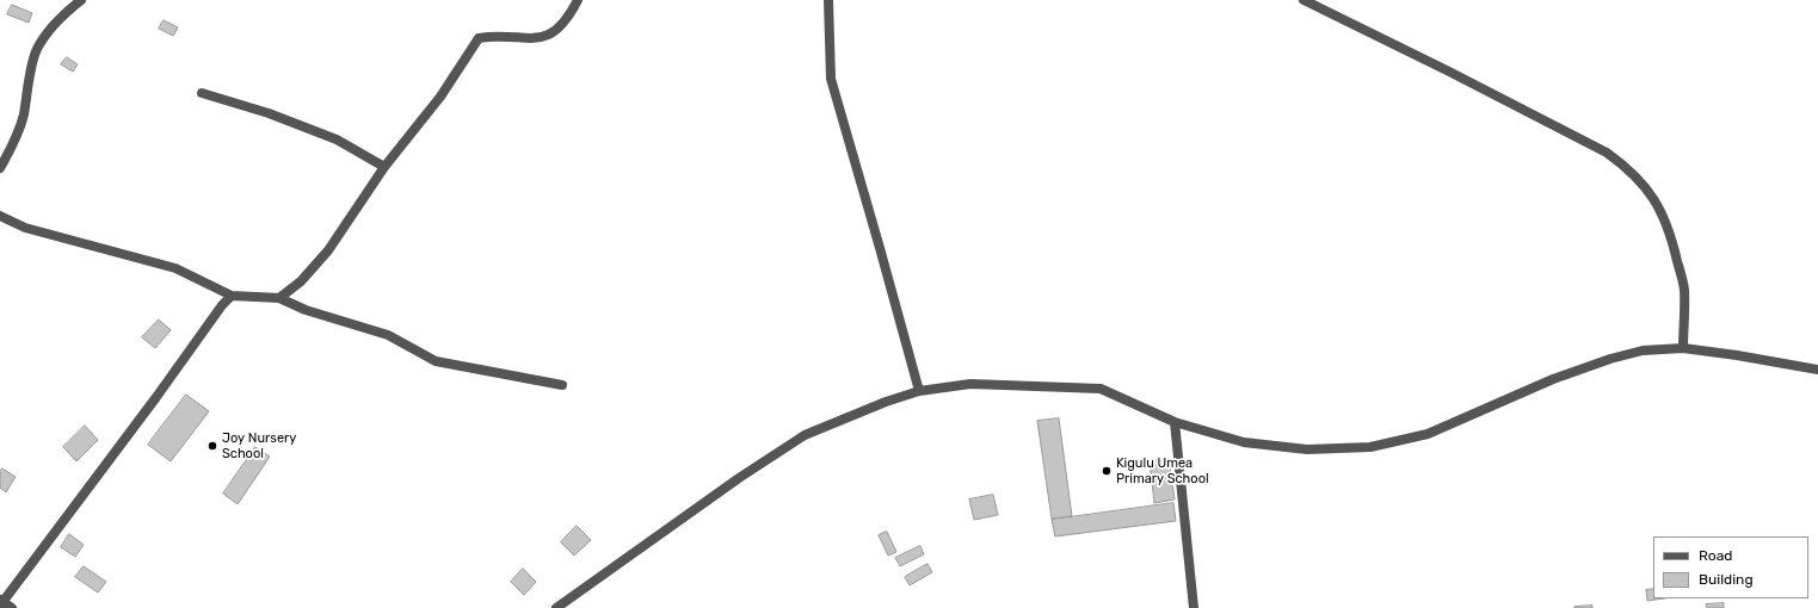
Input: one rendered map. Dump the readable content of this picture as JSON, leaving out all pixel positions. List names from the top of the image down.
{
  "places": ["Joy Nursery School", "Kigulu Umea Primary School"],
  "legend": ["Road", "Building"]
}
